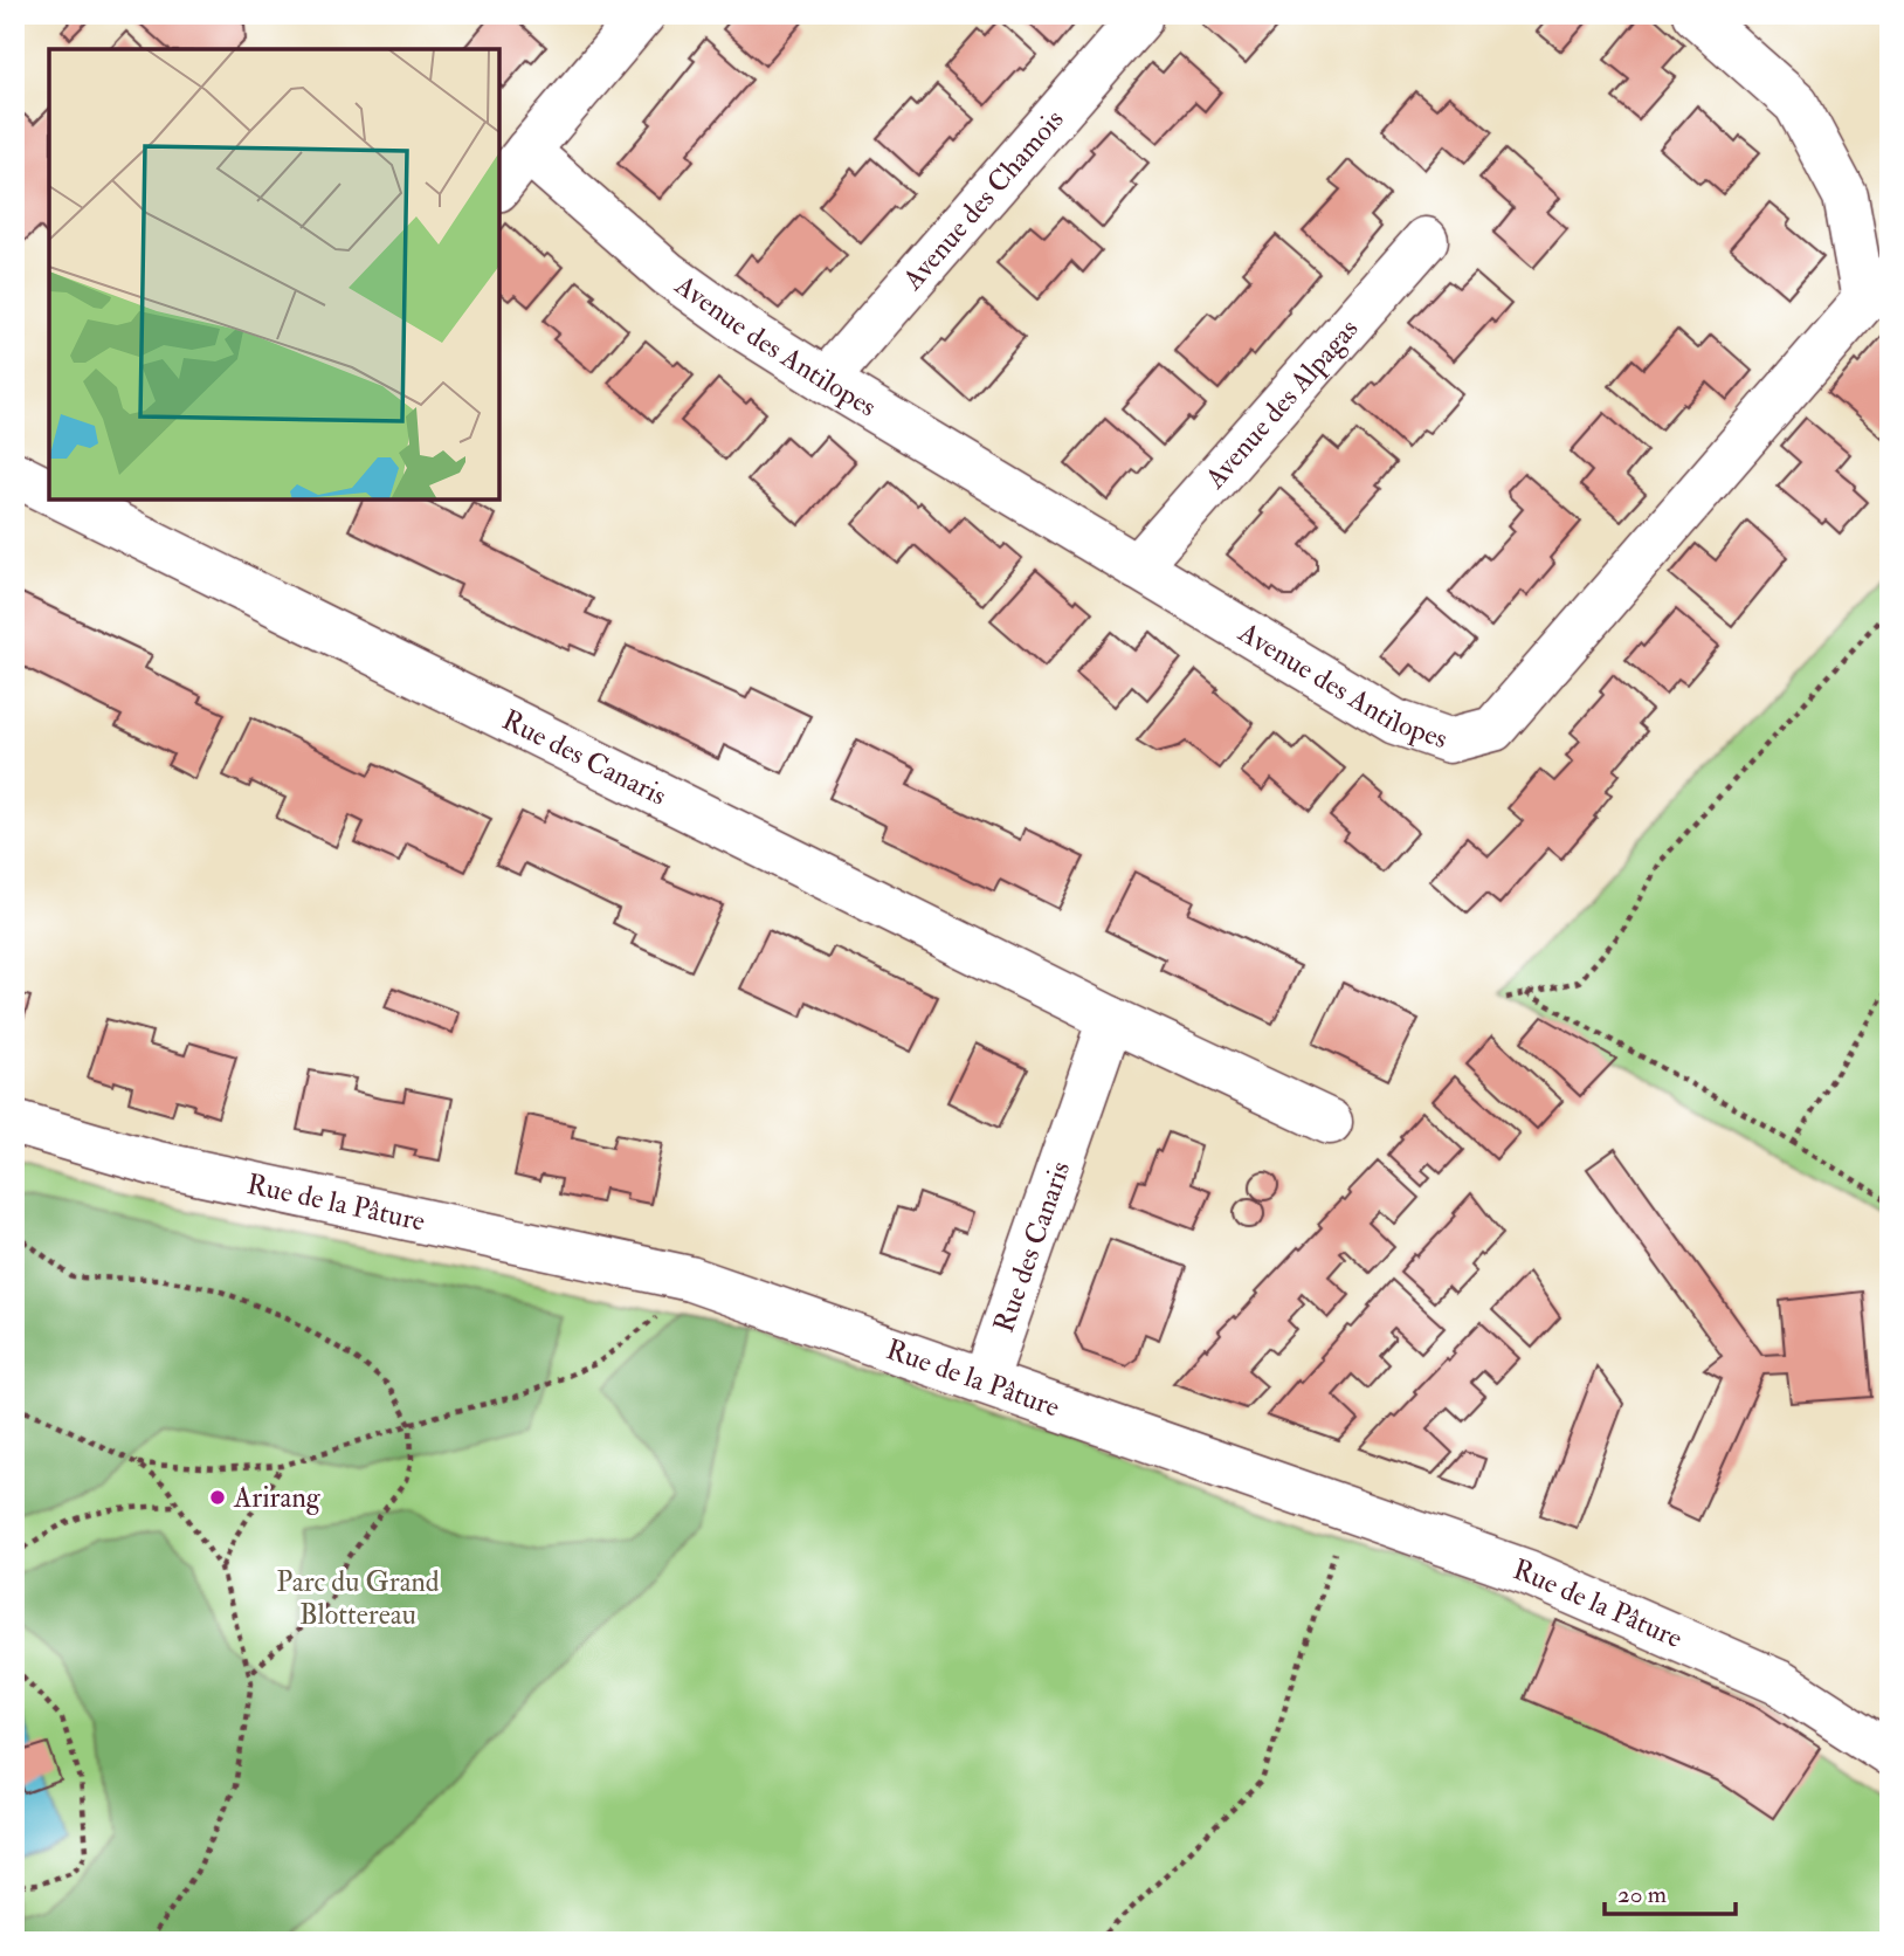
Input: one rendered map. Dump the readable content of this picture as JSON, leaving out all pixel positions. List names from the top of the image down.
{
  "streets": {
    "street": [
      "Avenue des Chamois",
      "Avenue des Antilopes",
      "Avenue des Alpagas",
      "Rue des Canaris",
      "Rue de la Pâture"
    ]
  },
  "crossings": [
    ["Avenue des Chamois", "Avenue des Antilopes"],
    ["Avenue des Antilopes", "Avenue des Alpagas"],
    ["Rue des Canaris", "Rue de la Pâture"]
  ],
  "parks": ["Parc du Grand Blottereau"],
  "places": ["Arirang"],
  "scale_bar": "20 m"
}
